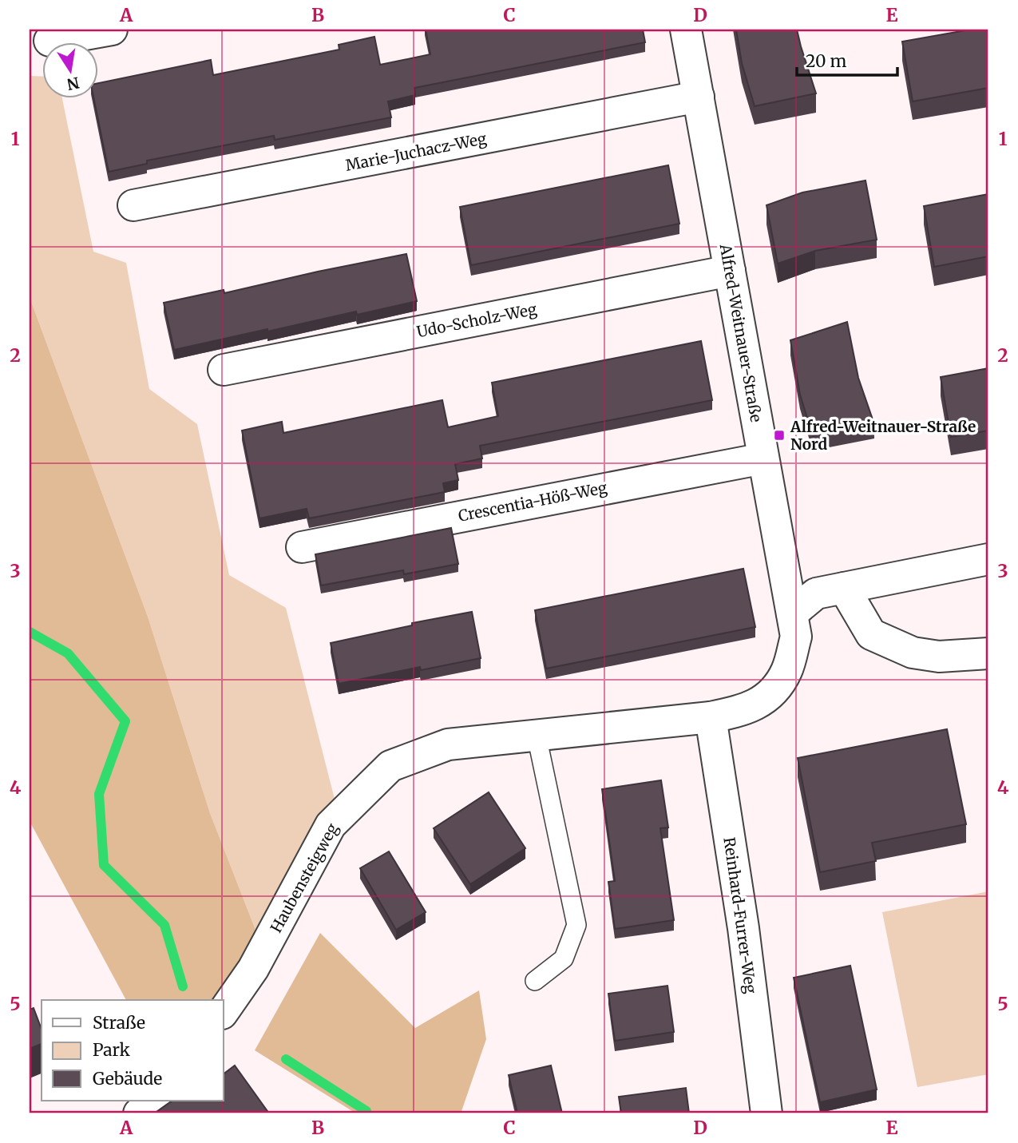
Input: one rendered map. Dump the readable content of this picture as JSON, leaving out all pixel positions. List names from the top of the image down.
{
  "streets": {
    "street": [
      "Marie-Juchacz-Weg",
      "Udo-Scholz-Weg",
      "Alfred-Weitnauer-Straße",
      "Crescentia-Höß-Weg",
      "Haubensteigweg",
      "Reinhard-Furrer-Weg"
    ]
  },
  "crossings": [
    ["Marie-Juchacz-Weg", "Alfred-Weitnauer-Straße"],
    ["Udo-Scholz-Weg", "Alfred-Weitnauer-Straße"],
    ["Alfred-Weitnauer-Straße", "Crescentia-Höß-Weg"],
    ["Alfred-Weitnauer-Straße", "Haubensteigweg"],
    ["Haubensteigweg", "Reinhard-Furrer-Weg"]
  ],
  "places": {
    "transit": ["Alfred-Weitnauer-Straße Nord"]
  },
  "legend": ["Straße", "Park", "Gebäude"],
  "scale_bar": "20 m",
  "north": "bottom",
  "grid": {
    "columns": [
      "A",
      "B",
      "C",
      "D",
      "E"
    ],
    "rows": [
      "1",
      "2",
      "3",
      "4",
      "5"
    ]
  }
}
